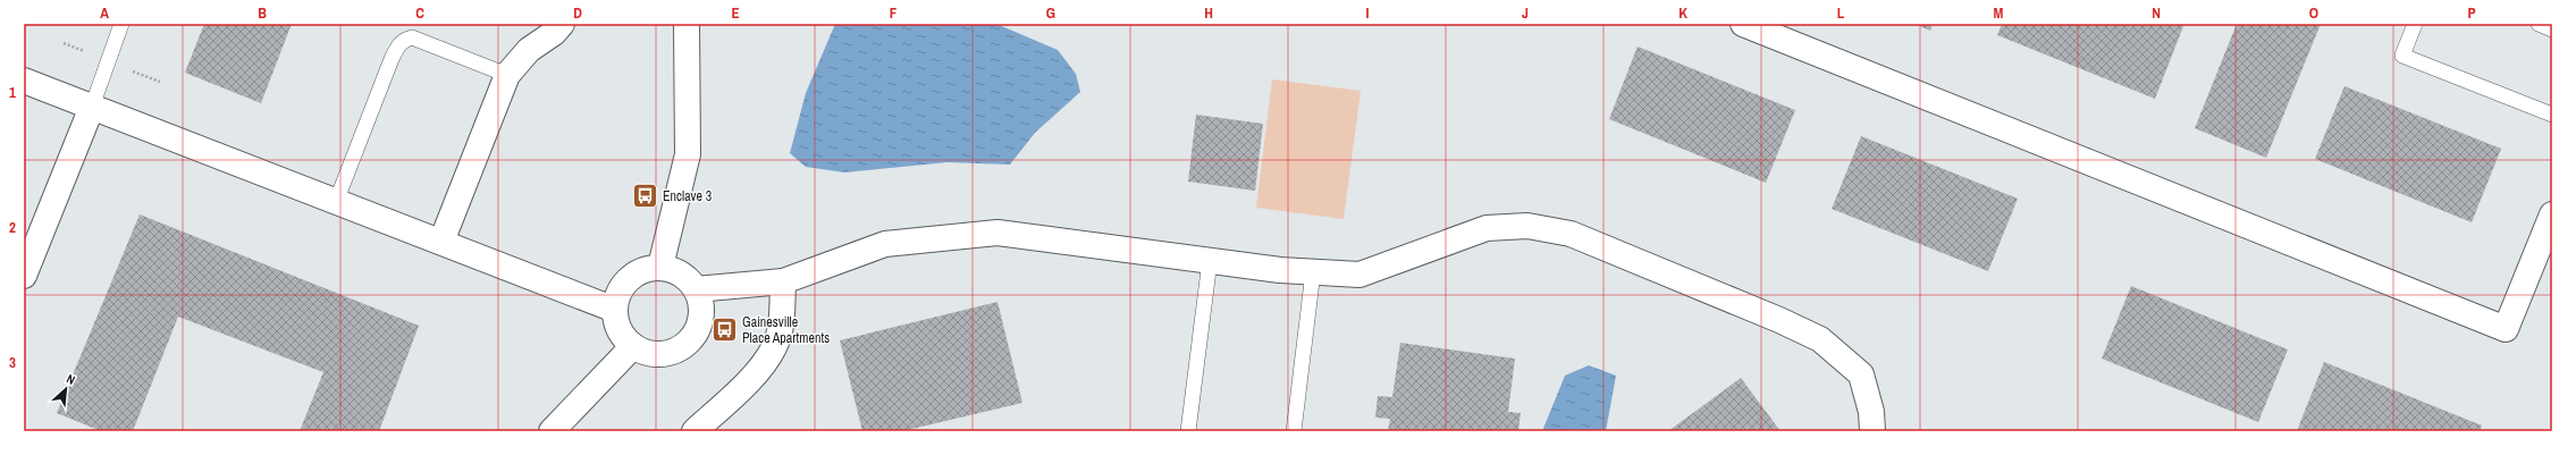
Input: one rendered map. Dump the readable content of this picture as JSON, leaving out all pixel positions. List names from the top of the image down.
{
  "places": {
    "bus stop": ["Enclave 3", "Gainesville Place Apartments"]
  },
  "north": "top right",
  "grid": {
    "columns": [
      "A",
      "B",
      "C",
      "D",
      "E",
      "F",
      "G",
      "H",
      "I",
      "J",
      "K",
      "L",
      "M",
      "N",
      "O",
      "P"
    ],
    "rows": ["1", "2", "3"]
  }
}
